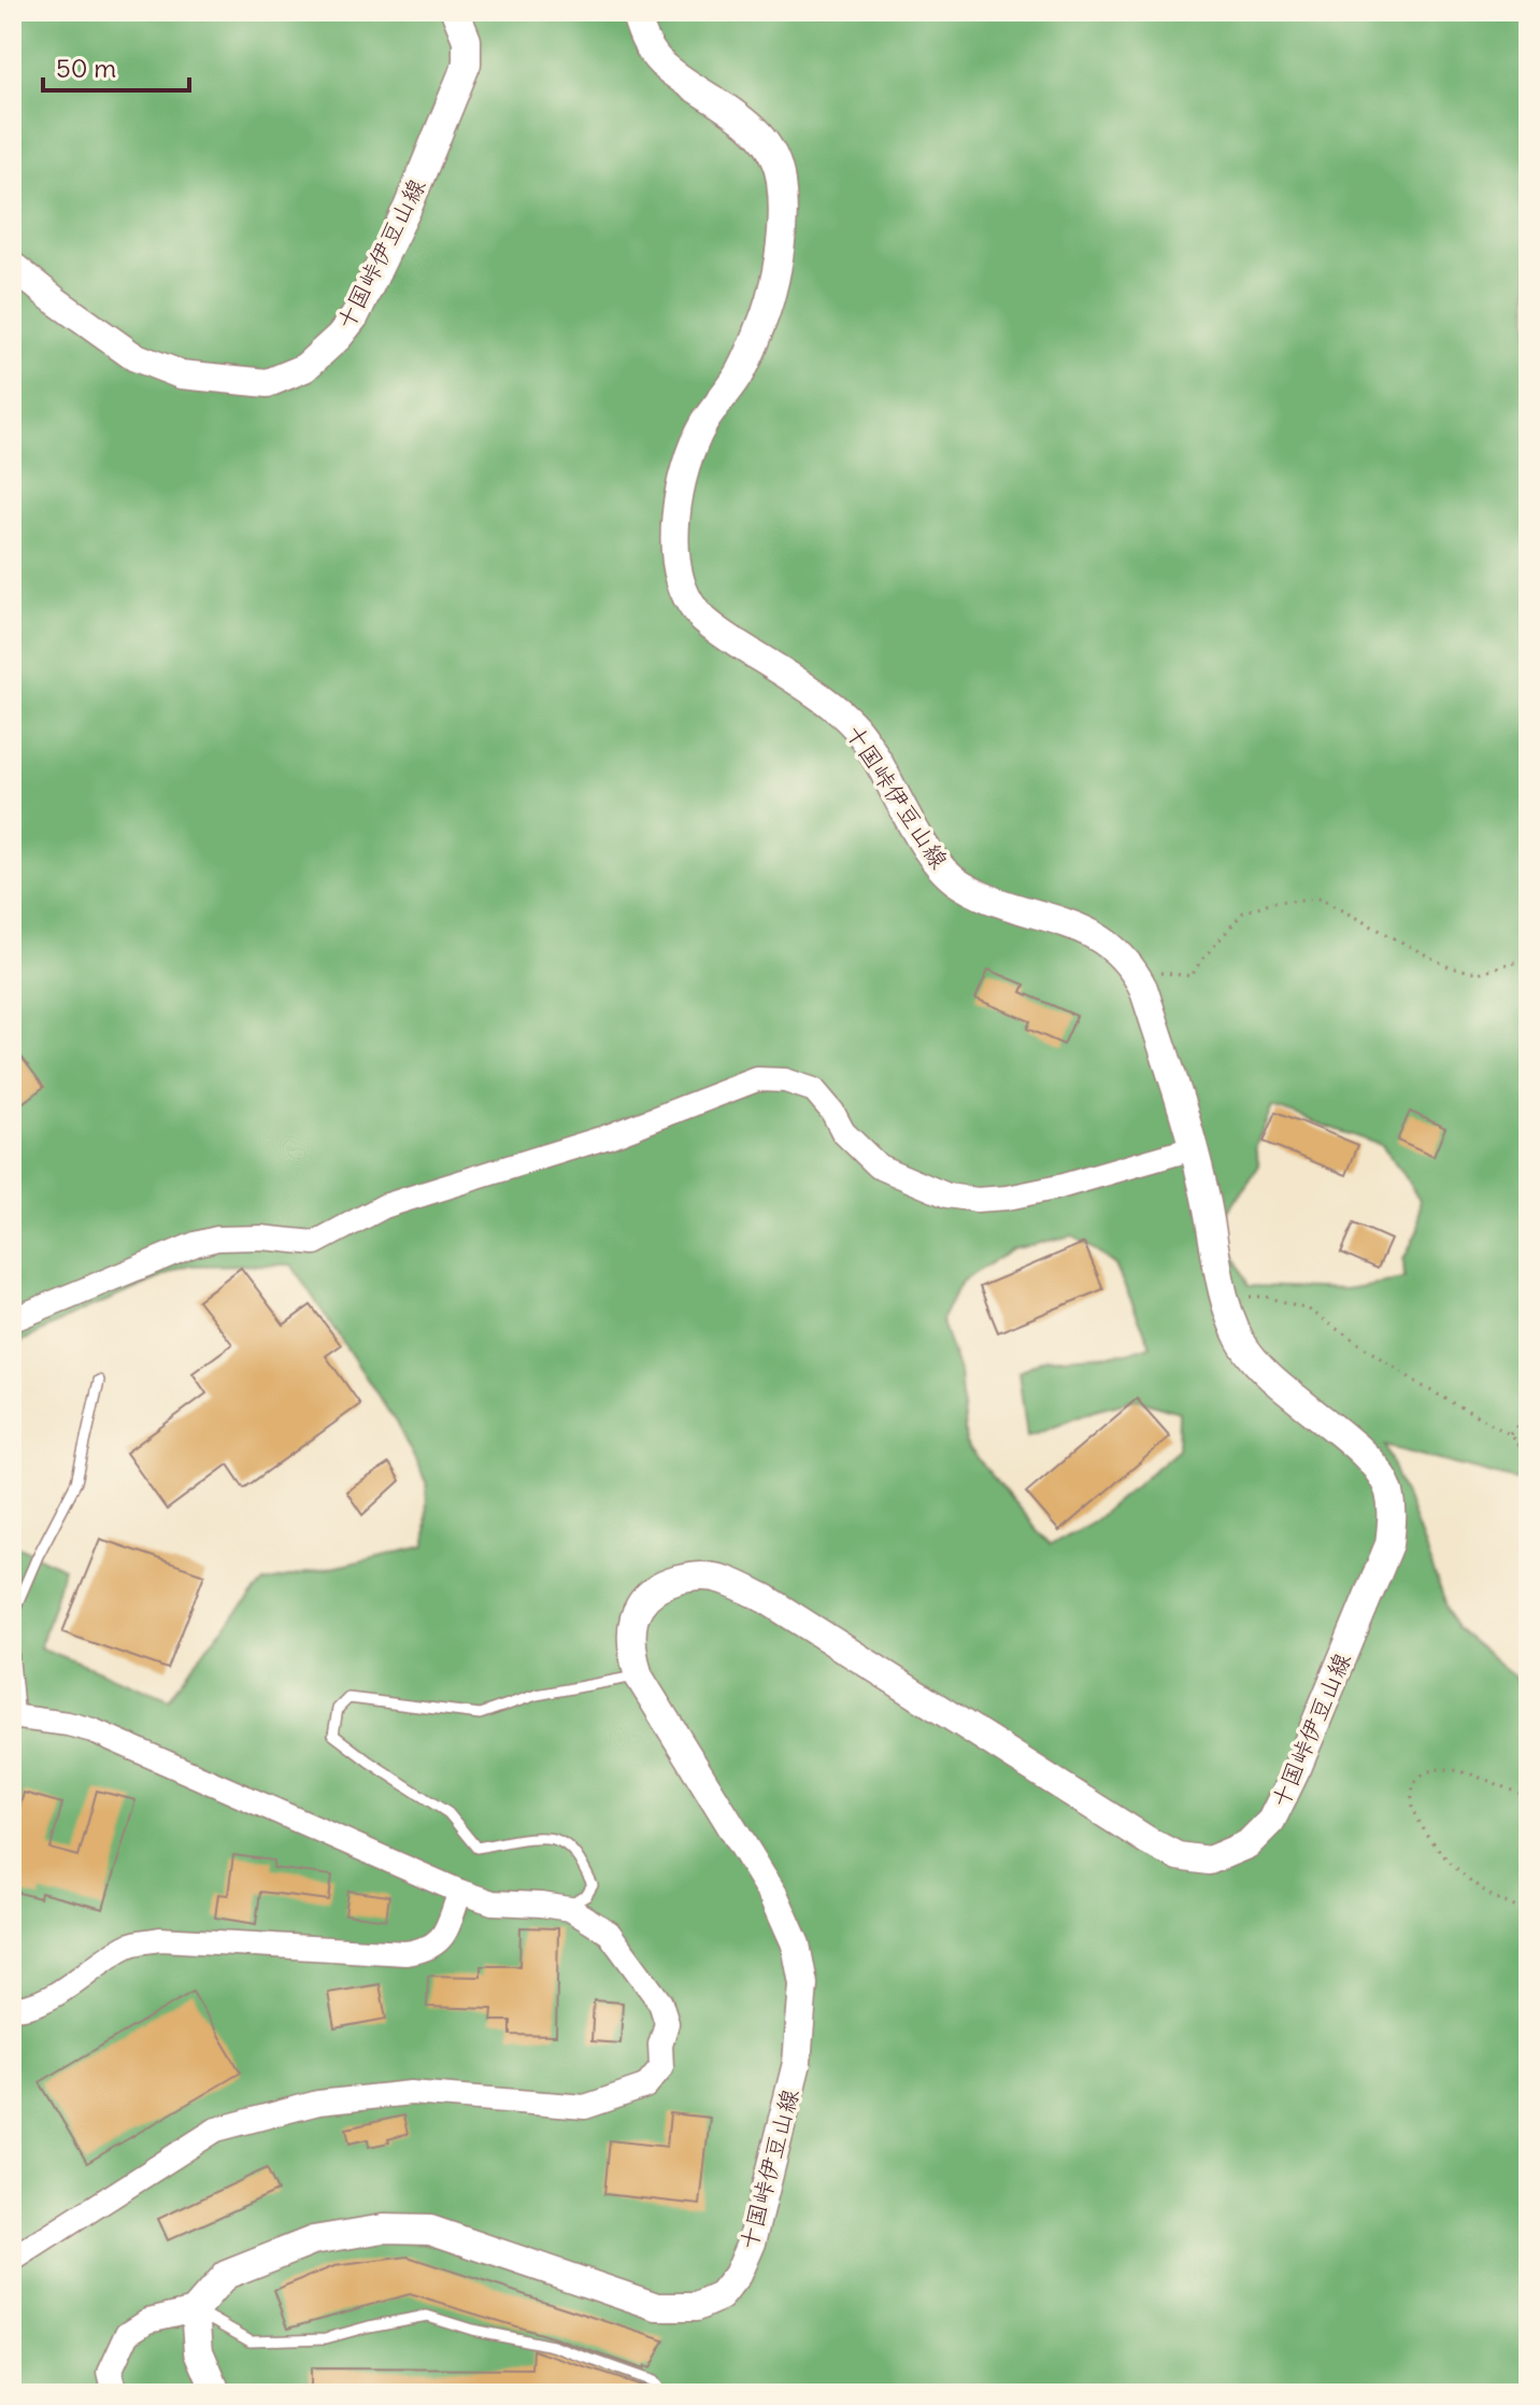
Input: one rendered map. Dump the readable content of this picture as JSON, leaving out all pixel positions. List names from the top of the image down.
{
  "streets": {
    "main road": ["十国峠伊豆山線"]
  },
  "scale_bar": "50 m"
}
